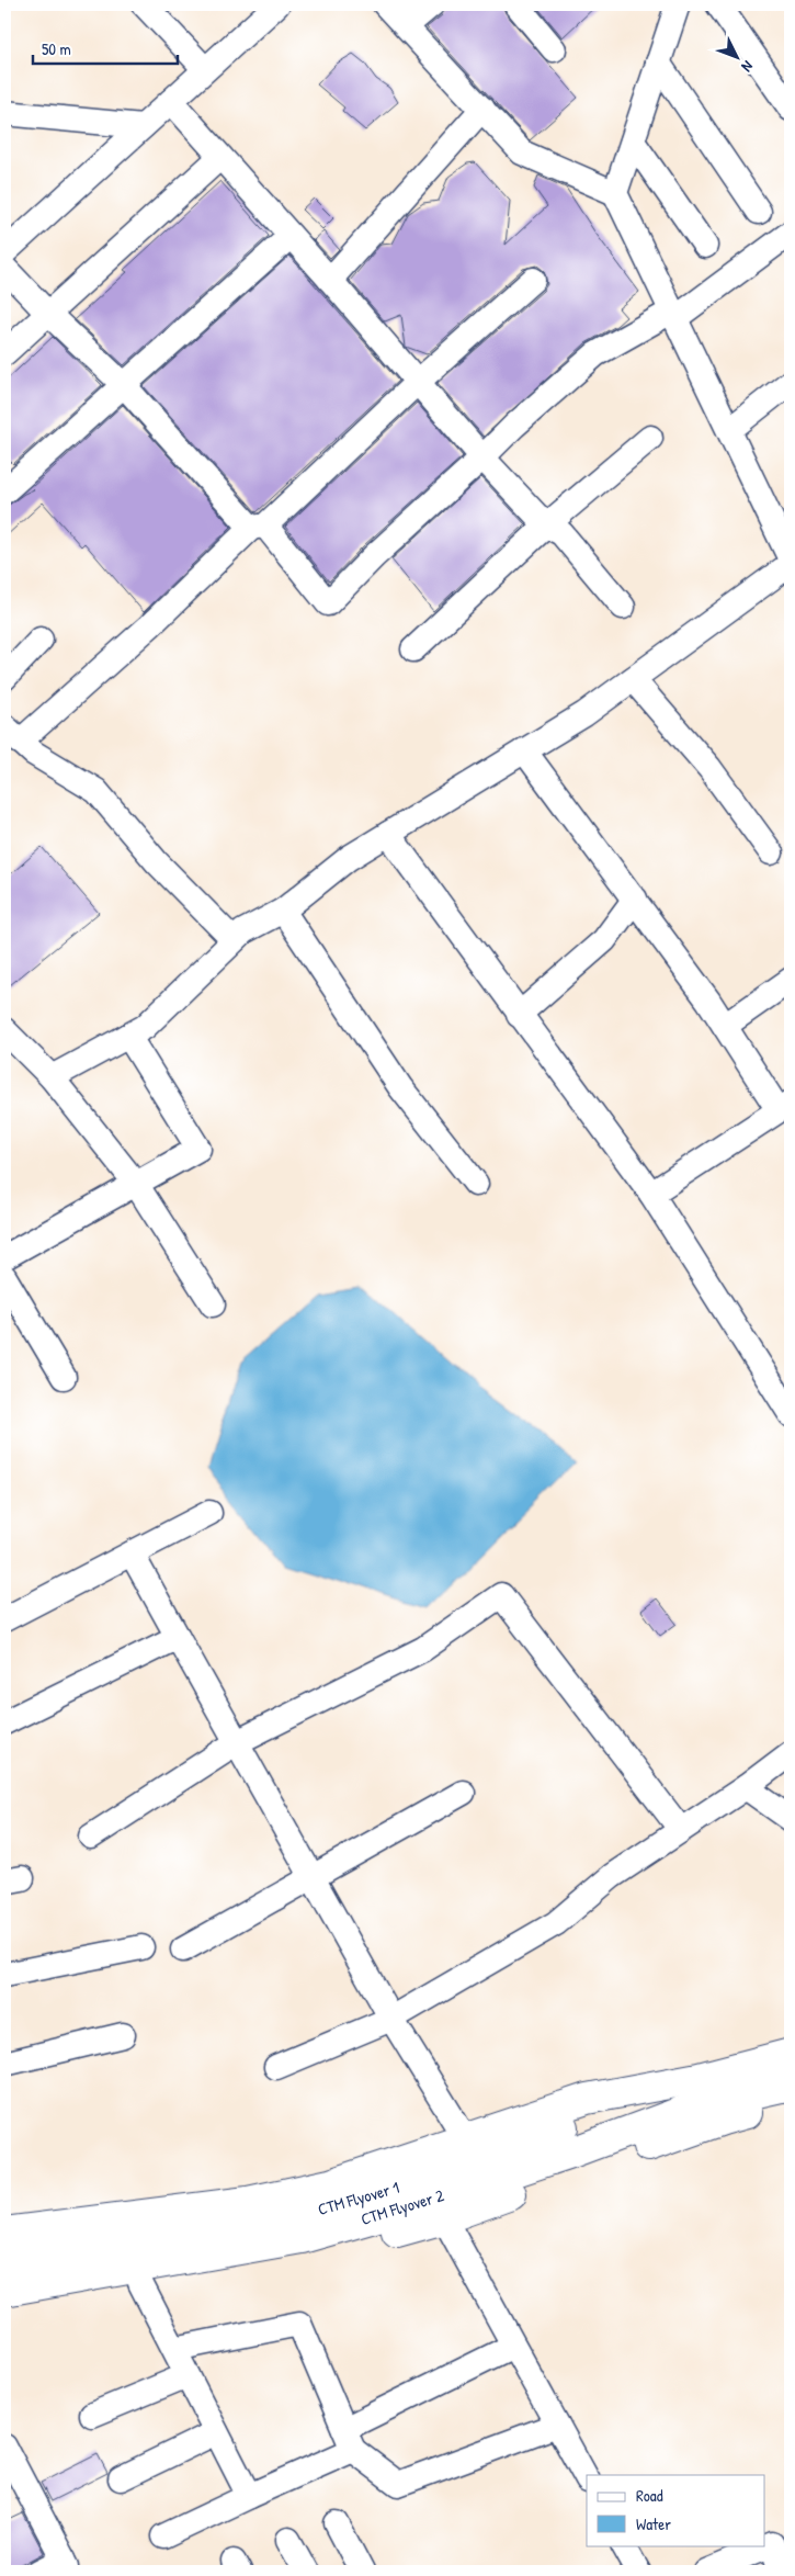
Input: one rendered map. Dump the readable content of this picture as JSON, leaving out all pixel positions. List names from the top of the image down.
{
  "streets": {
    "main road": ["CTM Flyover 1", "CTM Flyover 2"]
  },
  "legend": ["Road", "Water"],
  "scale_bar": "50 m",
  "north": "bottom right"
}
